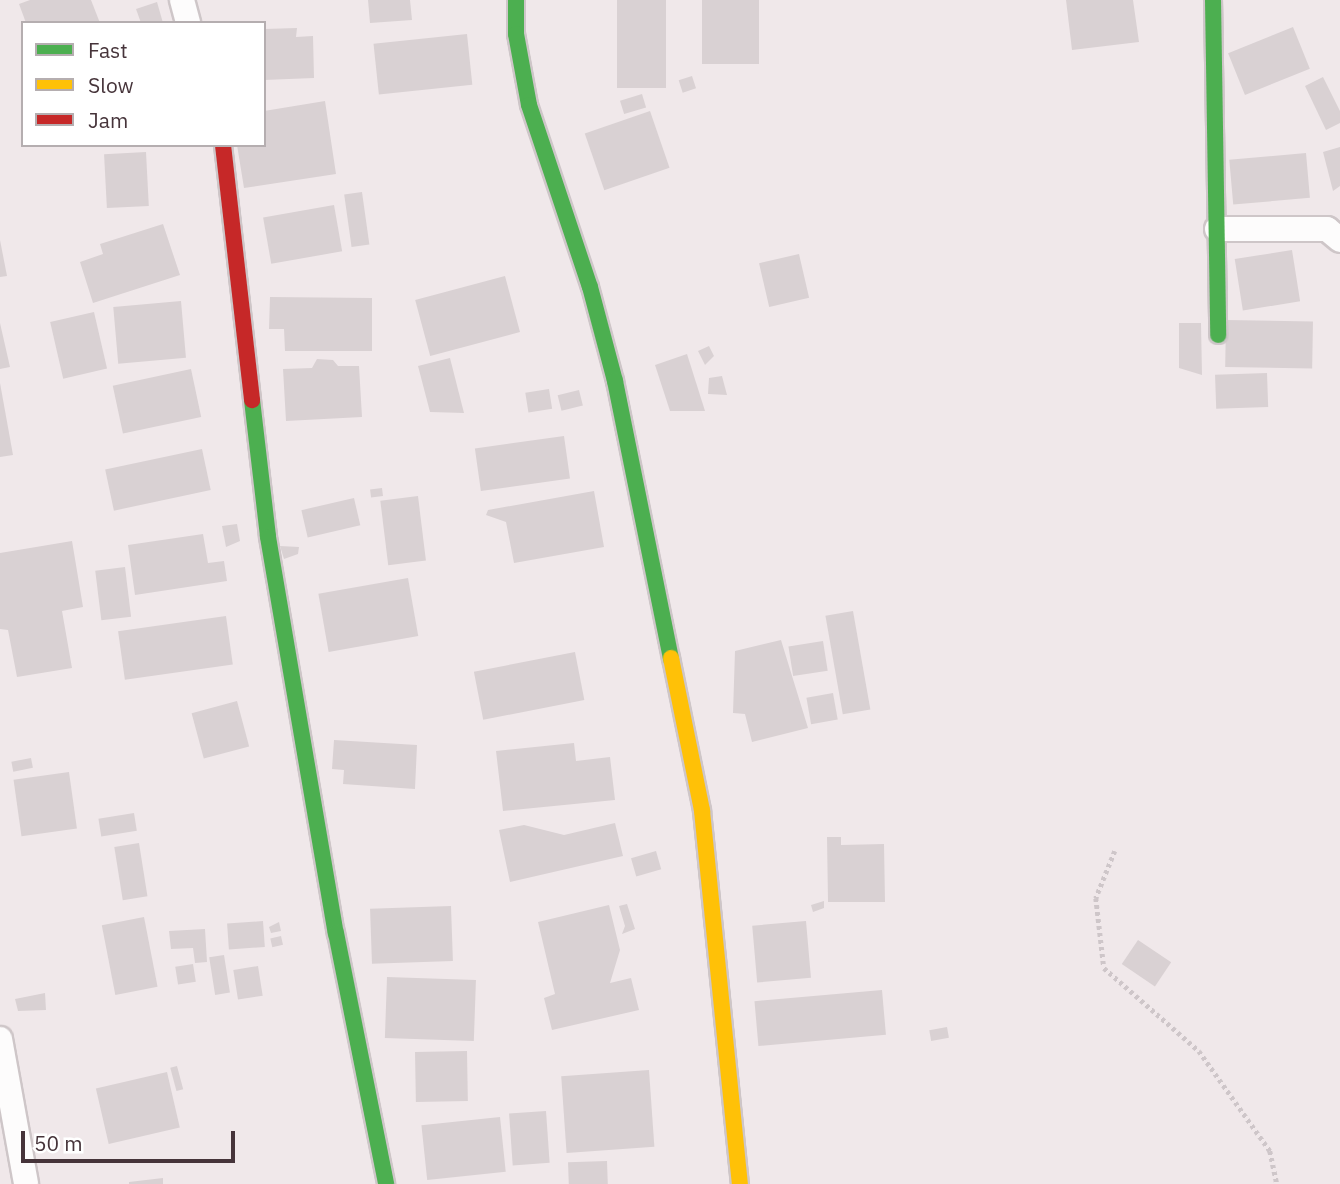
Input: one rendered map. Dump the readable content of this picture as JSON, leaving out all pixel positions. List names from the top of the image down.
{
  "legend": ["Fast", "Slow", "Jam"],
  "scale_bar": "50 m"
}
